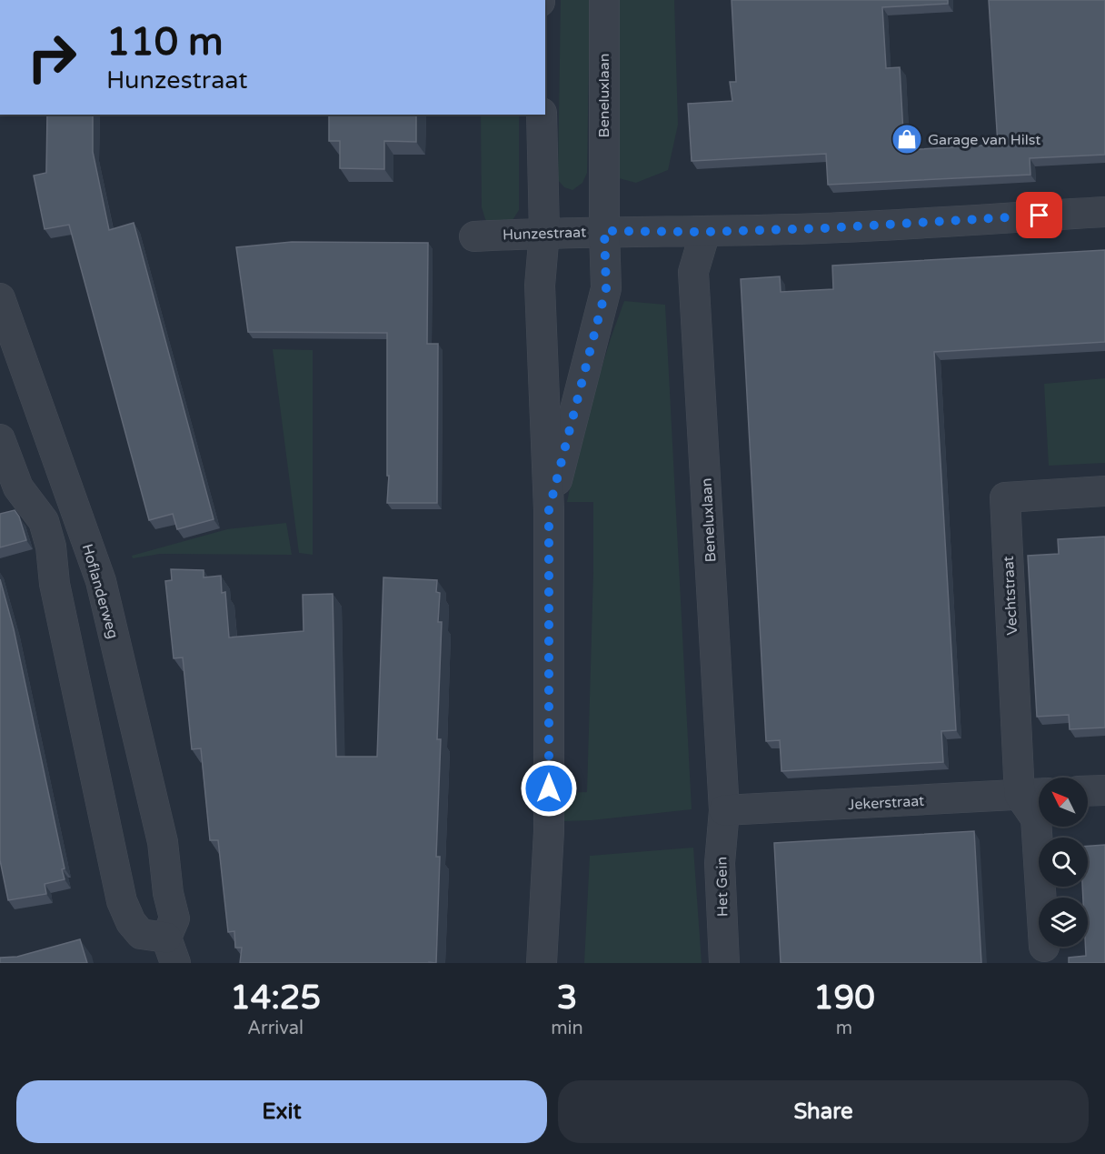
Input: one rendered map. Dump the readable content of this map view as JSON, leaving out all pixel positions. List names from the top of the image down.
{
  "streets": {
    "street": [
      "Beneluxlaan",
      "Hunzestraat",
      "Hoflanderweg",
      "Vechtstraat",
      "Jekerstraat",
      "Het Gein"
    ]
  },
  "crossings": [
    ["Beneluxlaan", "Hunzestraat"],
    ["Beneluxlaan", "Jekerstraat"],
    ["Beneluxlaan", "Het Gein"],
    ["Vechtstraat", "Jekerstraat"],
    ["Jekerstraat", "Het Gein"]
  ],
  "places": {
    "shop": ["Garage van Hilst"]
  },
  "north": "top left",
  "page": {
    "turn": ["110 m", "Hunzestraat"],
    "eta": [
      "14:25",
      "Arrival",
      "3",
      "min",
      "190",
      "m"
    ],
    "buttons": ["Exit", "Share"]
  }
}
